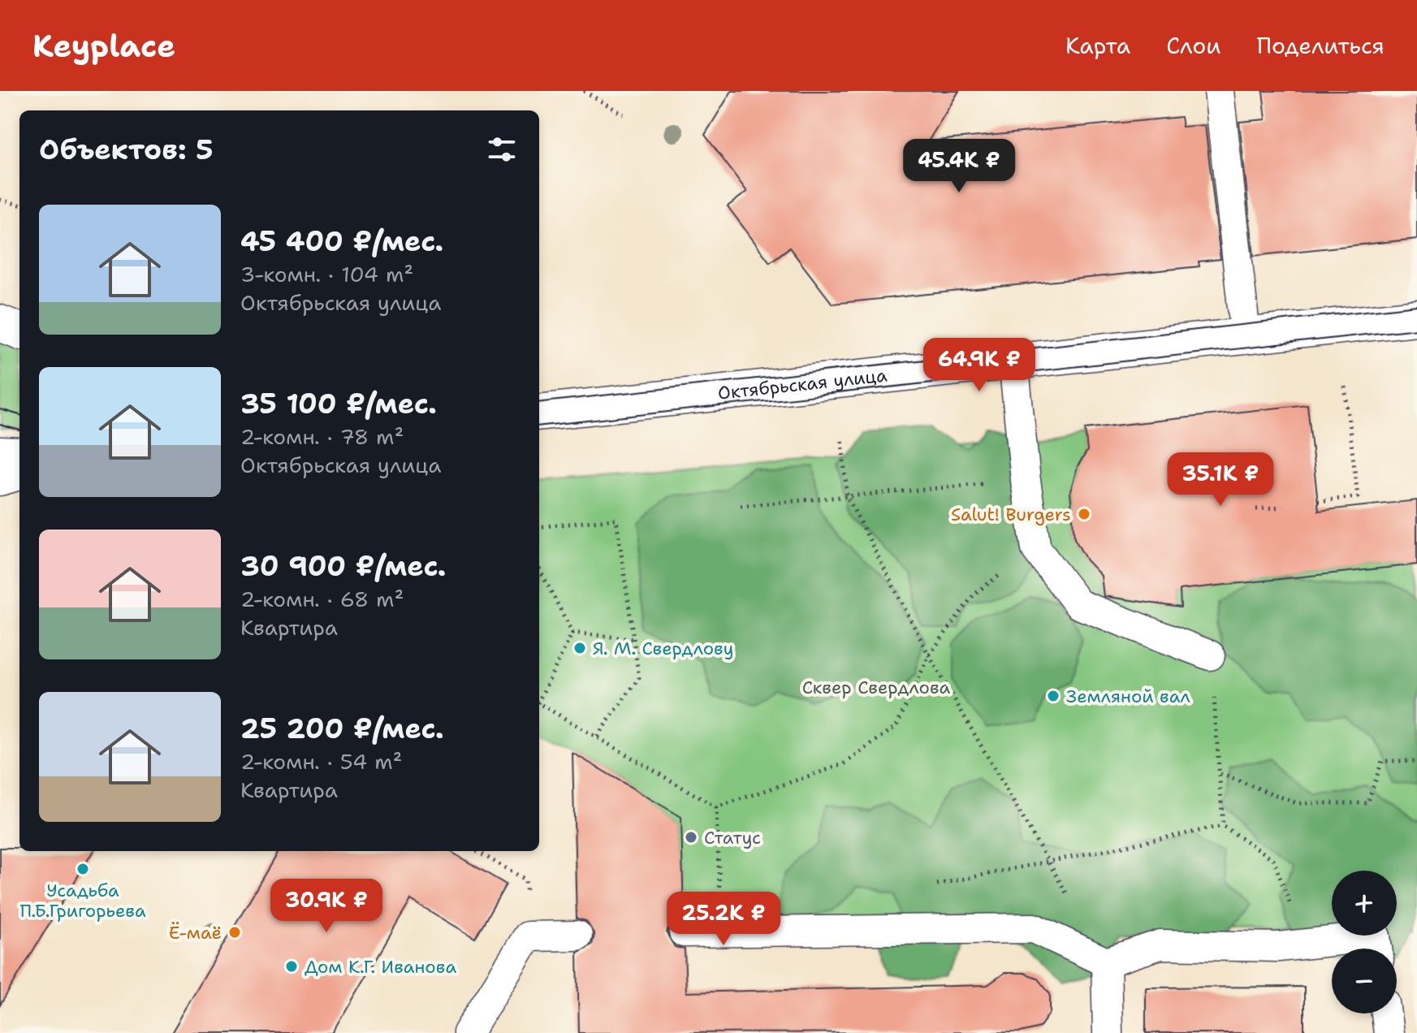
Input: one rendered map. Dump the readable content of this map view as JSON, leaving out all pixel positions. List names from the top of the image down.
{
  "streets": {
    "street": ["Октябрьская улица"]
  },
  "parks": ["Сквер Свердлова"],
  "places": [
    "Salut! Burgers",
    "Я. М. Свердлову",
    "Земляной вал",
    "Статус",
    "Усадьба П.Б.Григорьева",
    "Ё-маё",
    "Дом К.Г. Иванова"
  ],
  "page": {
    "header": "Keyplace",
    "nav": ["Карта", "Слои", "Поделиться"],
    "heading": "Объектов: 5",
    "price": [
      "45.4K ₽",
      "64.9K ₽",
      "35.1K ₽",
      "30.9K ₽",
      "25.2K ₽"
    ],
    "list": [
      {
        "name": "45 400 ₽/мес.",
        "note": "3-комн. · 104 m² · Октябрьская улица"
      },
      {
        "name": "35 100 ₽/мес.",
        "note": "2-комн. · 78 m² · Октябрьская улица"
      },
      {
        "name": "30 900 ₽/мес.",
        "note": "2-комн. · 68 m² · Квартира"
      },
      {
        "name": "25 200 ₽/мес.",
        "note": "2-комн. · 54 m² · Квартира"
      }
    ],
    "map_buttons": ["+", "−"]
  }
}
